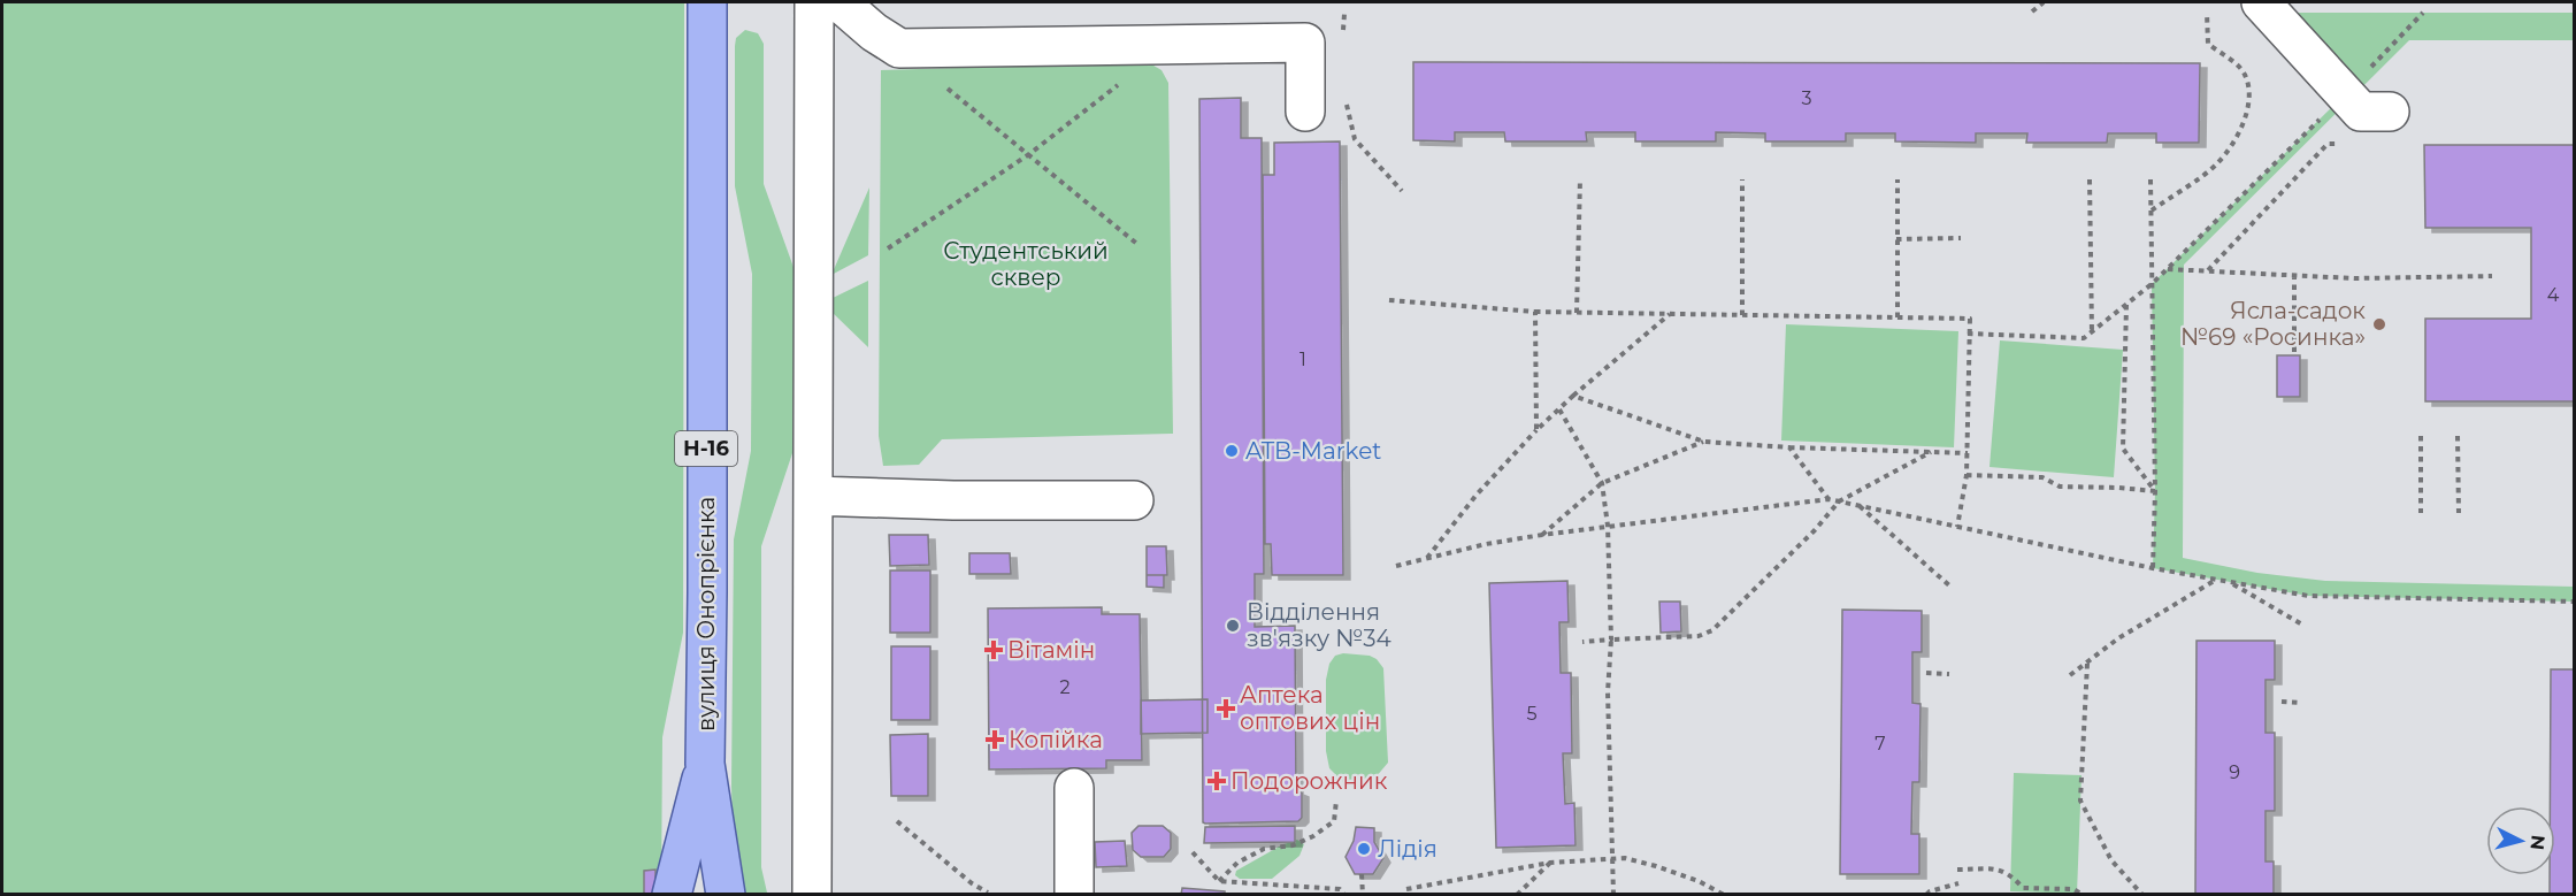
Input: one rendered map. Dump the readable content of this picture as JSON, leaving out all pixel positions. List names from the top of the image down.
{
  "streets": {
    "main road": ["Н-16", "вулиця Онопрієнка"]
  },
  "parks": ["Студентський сквер"],
  "places": {
    "other": [
      "Ясла-садок №69 «Росинка»",
      "ATB-Market",
      "Відділення зв'язку №34",
      "Лідія"
    ],
    "health": [
      "Вітамін",
      "Аптека оптових цін",
      "Копійка",
      "Подорожник"
    ]
  },
  "house_numbers": [
    "3",
    "4",
    "1",
    "2",
    "5",
    "7",
    "9"
  ],
  "north": "right"
}
